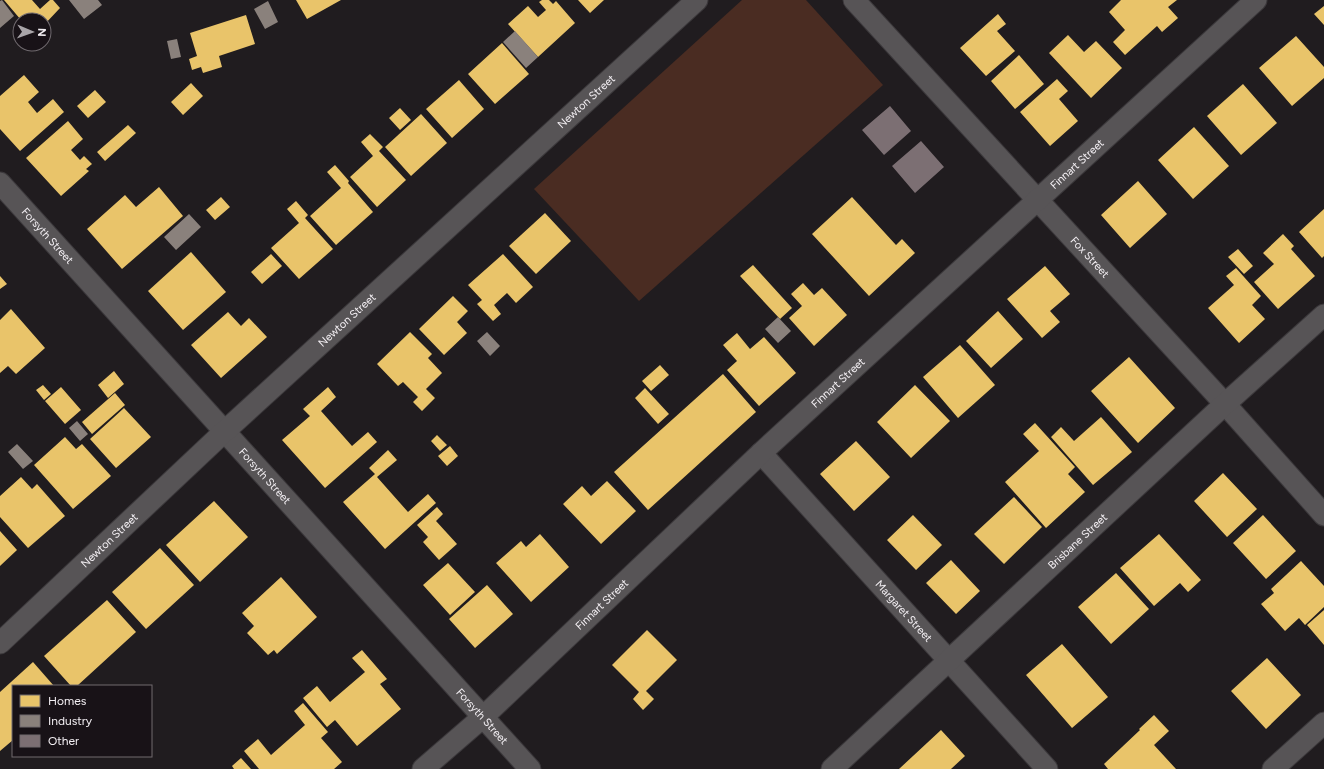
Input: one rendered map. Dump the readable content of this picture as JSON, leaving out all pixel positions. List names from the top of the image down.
{
  "streets": {
    "street": [
      "Newton Street",
      "Finnart Street",
      "Forsyth Street",
      "Fox Street",
      "Brisbane Street",
      "Margaret Street"
    ]
  },
  "crossings": [
    ["Newton Street", "Forsyth Street"],
    ["Finnart Street", "Forsyth Street"],
    ["Finnart Street", "Fox Street"],
    ["Finnart Street", "Margaret Street"],
    ["Fox Street", "Brisbane Street"],
    ["Brisbane Street", "Margaret Street"]
  ],
  "legend": ["Homes", "Industry", "Other"],
  "north": "right"
}
